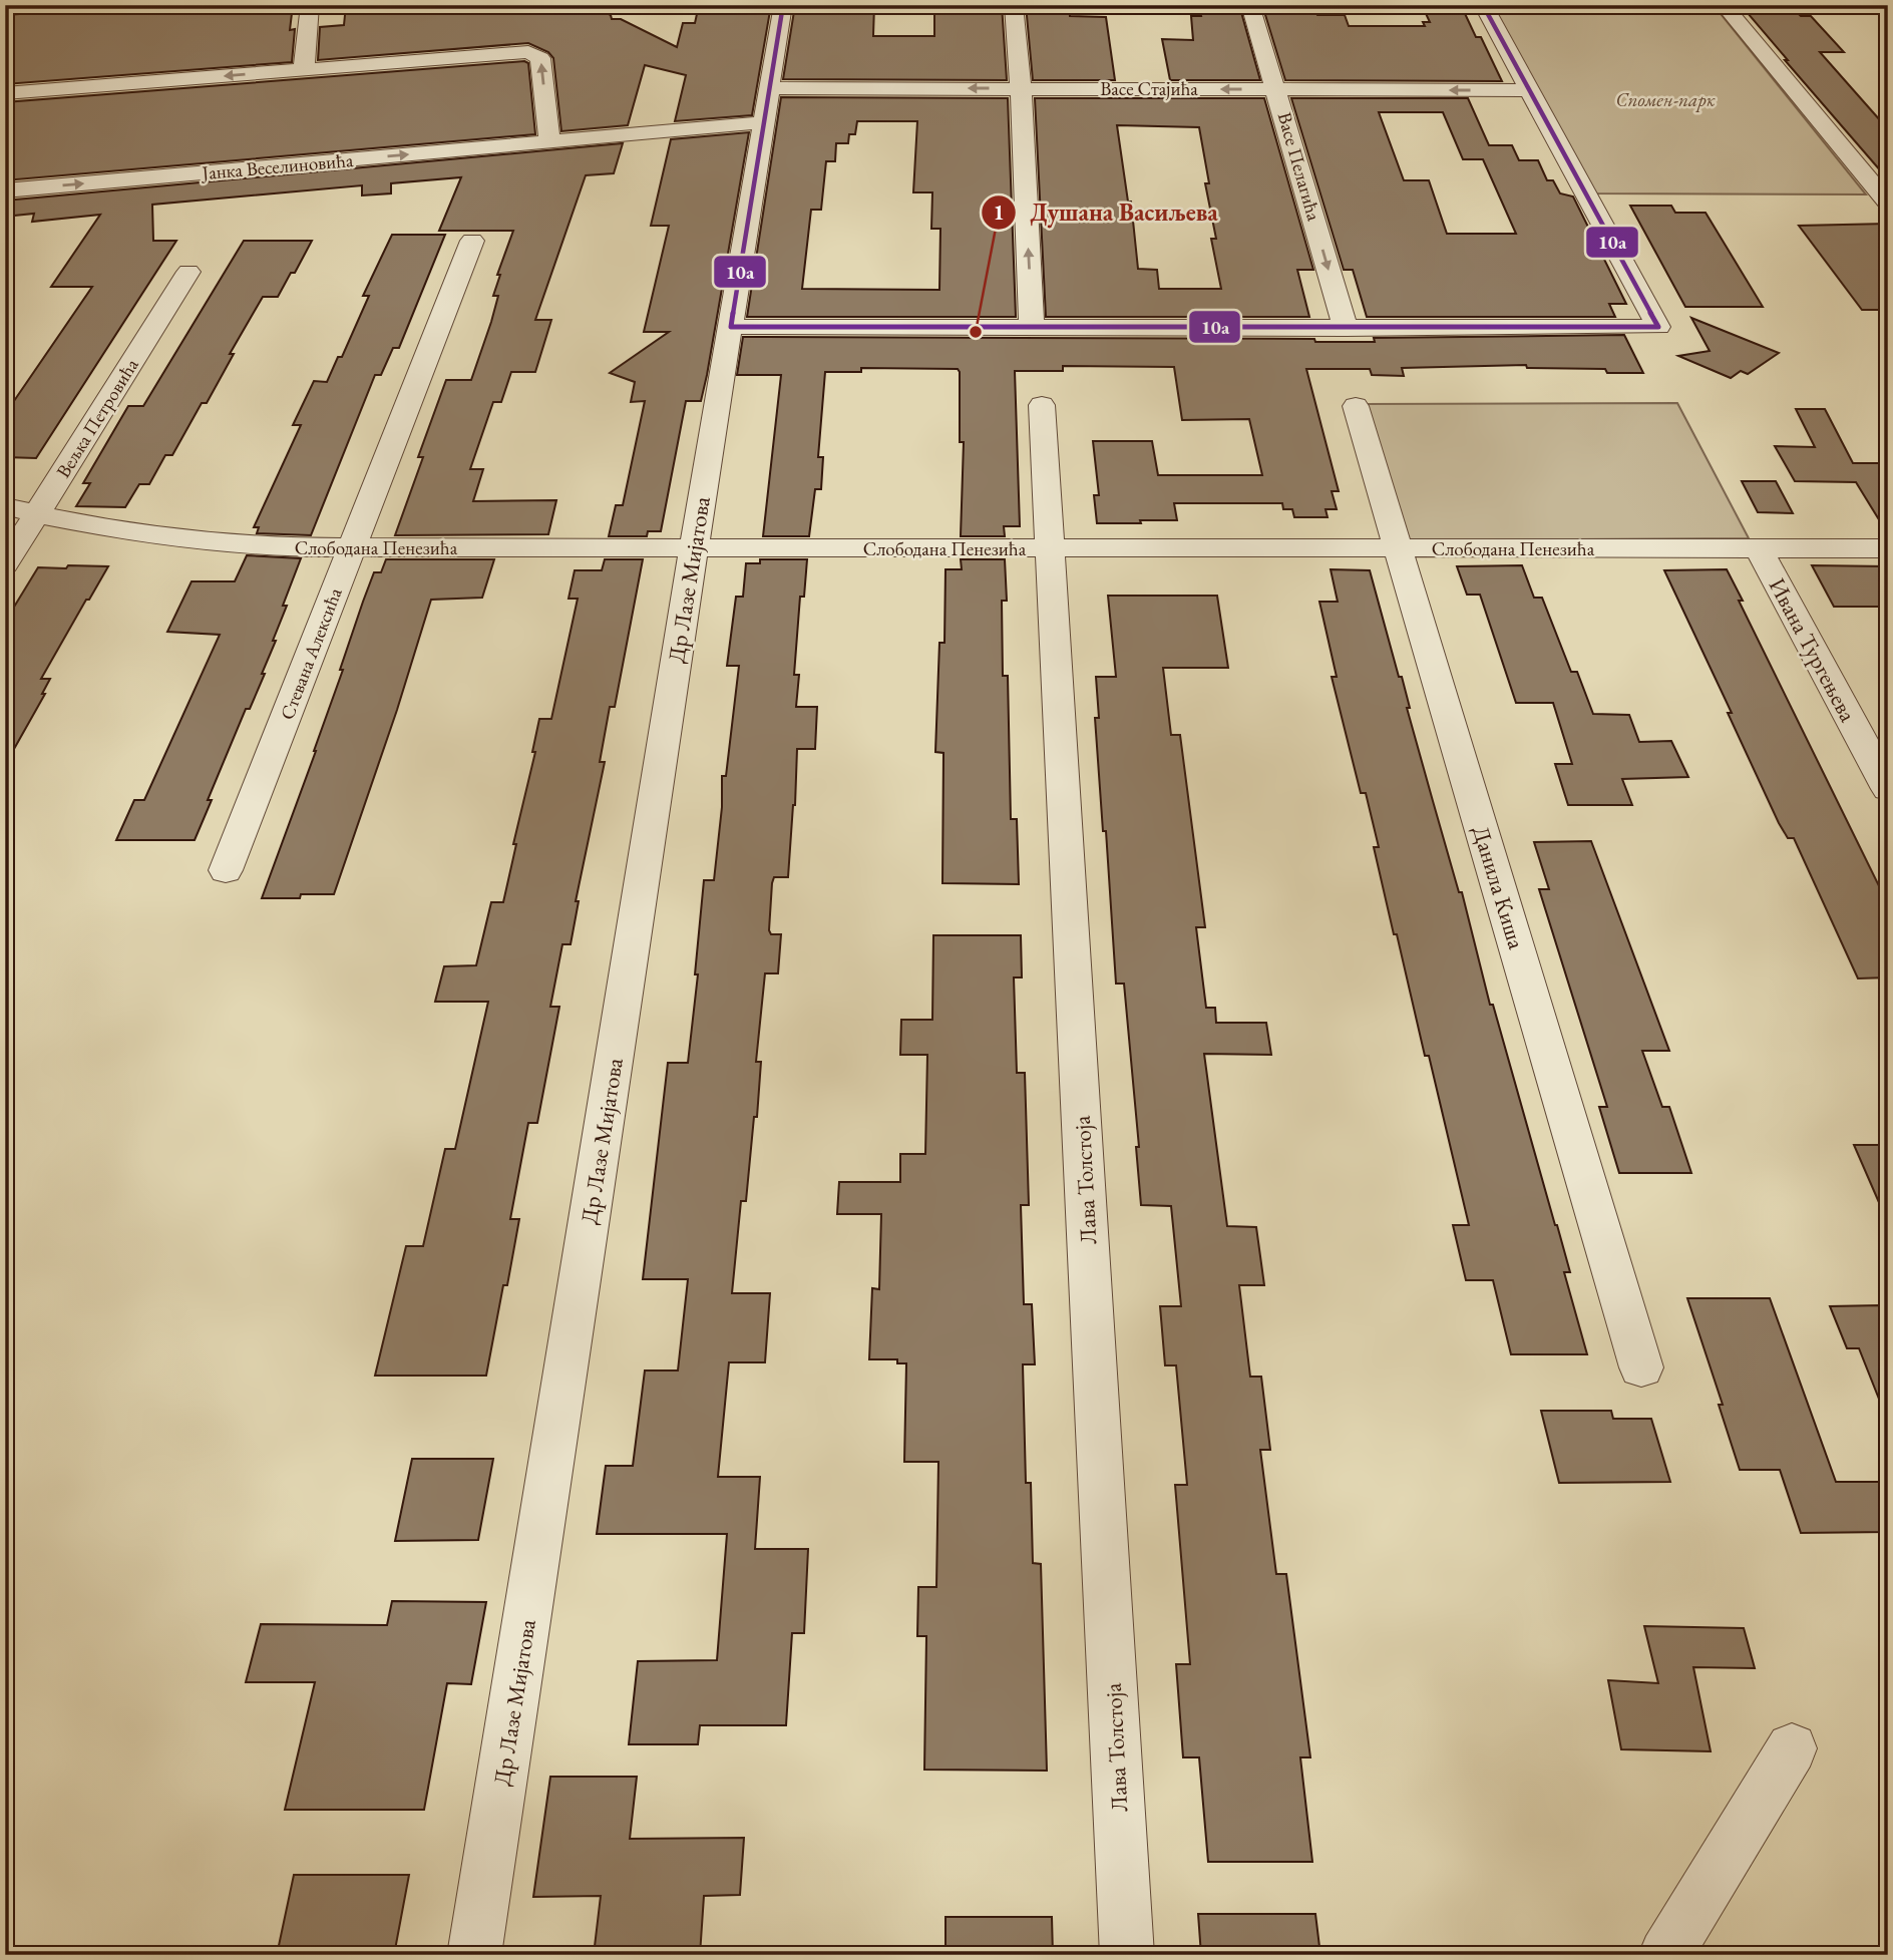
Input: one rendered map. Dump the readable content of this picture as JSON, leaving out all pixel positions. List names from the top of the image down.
{
  "streets": {
    "street": [
      "Васе Стајића",
      "Јанка Веселиновића",
      "Васе Пелагића",
      "Вељка Петровића",
      "Слободана Пенезића",
      "Др Лазе Мијатова",
      "Ивана Тургењева",
      "Стевана Алексића",
      "Данила Киша",
      "Лава Толстоја"
    ]
  },
  "crossings": [
    ["Васе Стајића", "Васе Пелагића"],
    ["Васе Стајића", "Др Лазе Мијатова"],
    ["Јанка Веселиновића", "Др Лазе Мијатова"],
    ["Вељка Петровића", "Слободана Пенезића"],
    ["Слободана Пенезића", "Др Лазе Мијатова"],
    ["Слободана Пенезића", "Ивана Тургењева"],
    ["Слободана Пенезића", "Стевана Алексића"],
    ["Слободана Пенезића", "Данила Киша"],
    ["Слободана Пенезића", "Лава Толстоја"]
  ],
  "parks": ["Спомен-парк"],
  "places": ["Душана Васиљева"],
  "lines": ["transit line 10а"]
}
